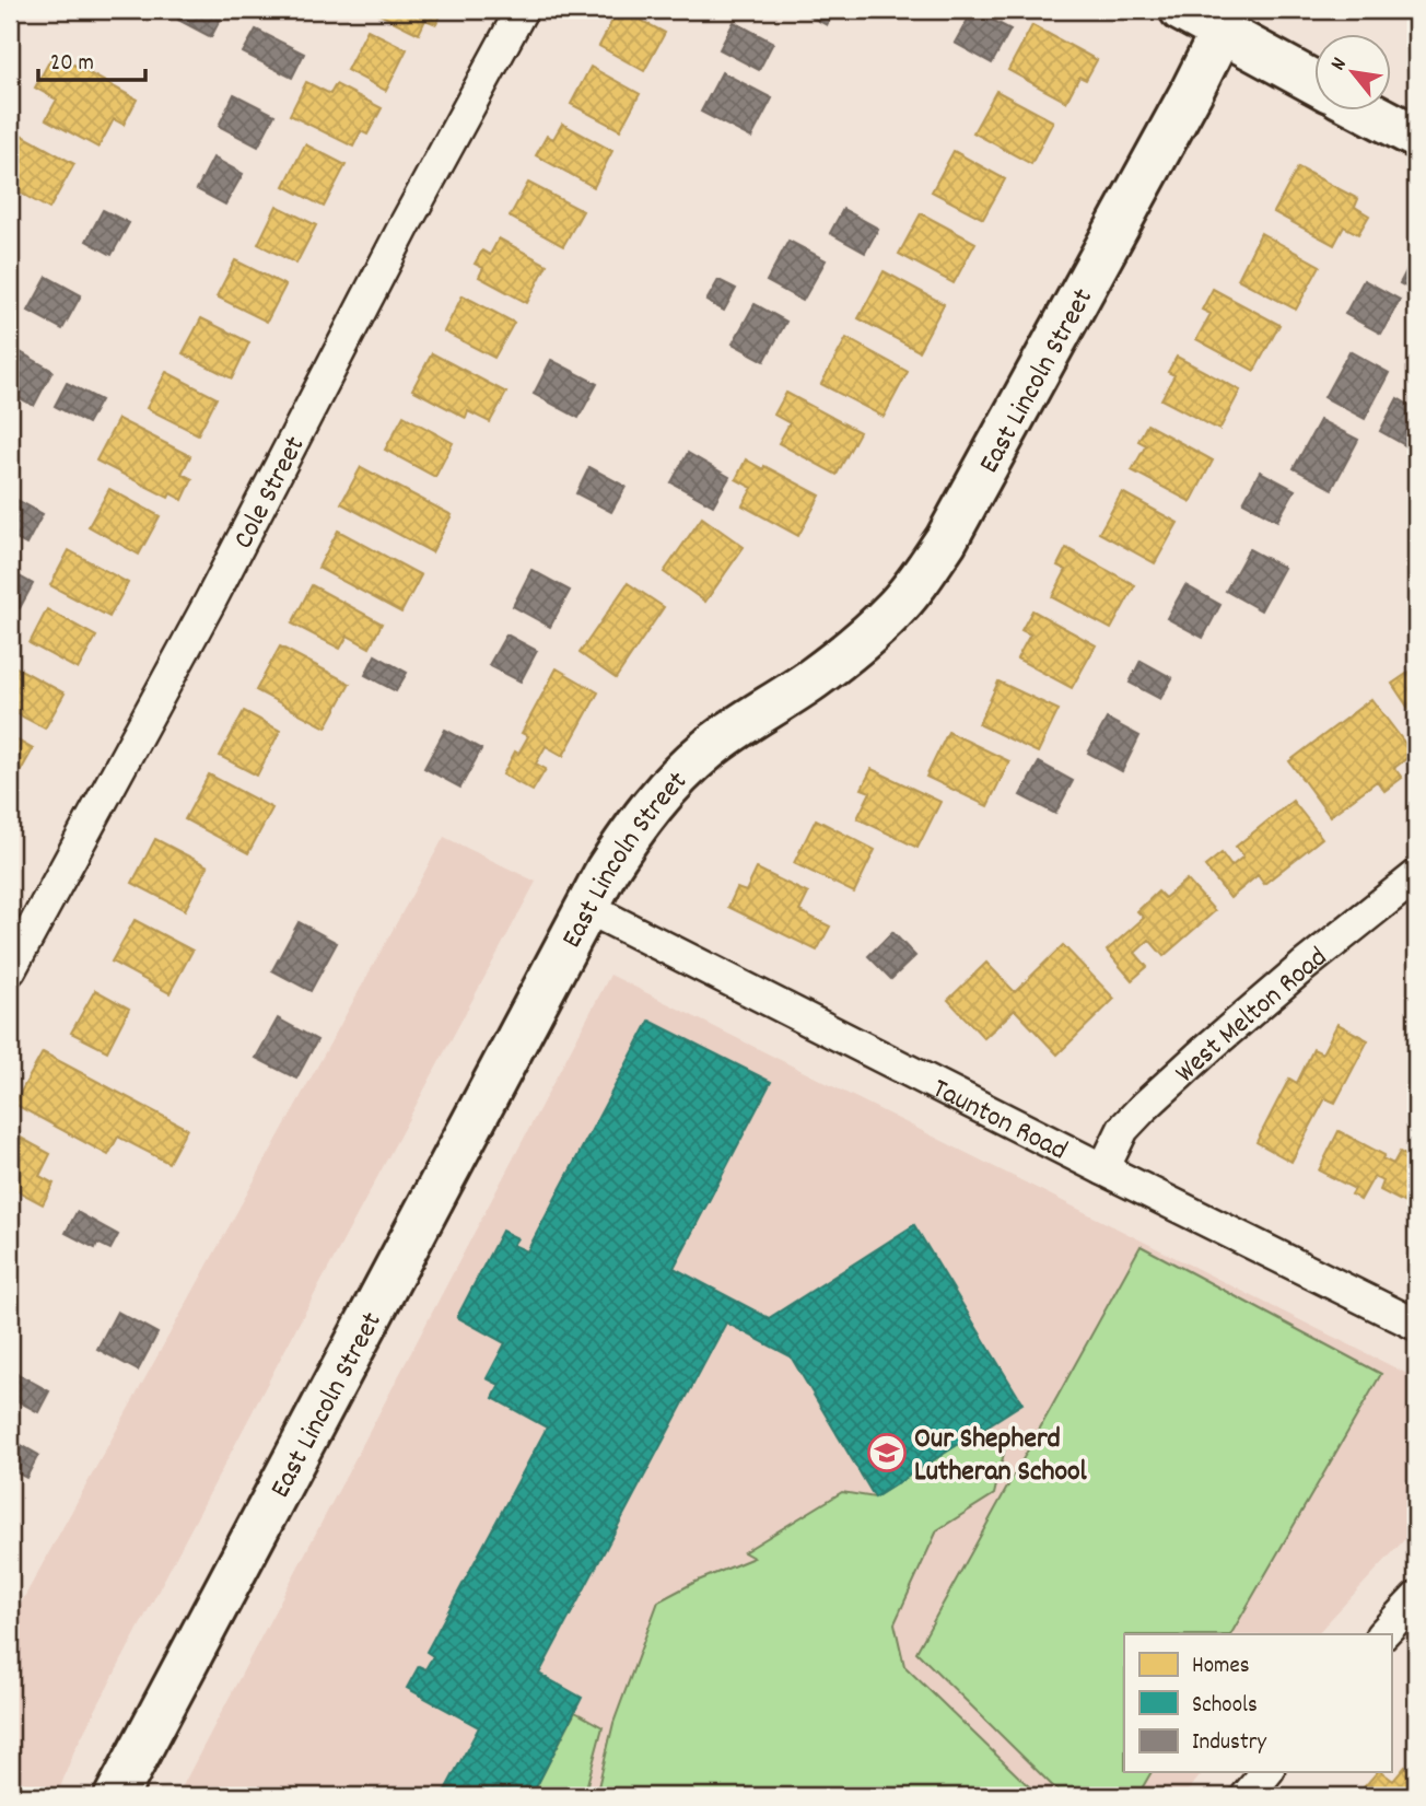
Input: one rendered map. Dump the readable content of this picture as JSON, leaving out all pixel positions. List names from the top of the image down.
{
  "streets": {
    "street": [
      "East Lincoln Street",
      "Cole Street",
      "West Melton Road",
      "Taunton Road"
    ]
  },
  "crossings": [
    ["East Lincoln Street", "Taunton Road"],
    ["West Melton Road", "Taunton Road"]
  ],
  "places": {
    "school or university": ["Our Shepherd Lutheran School"]
  },
  "legend": ["Homes", "Schools", "Industry"],
  "scale_bar": "20 m",
  "north": "top left"
}
